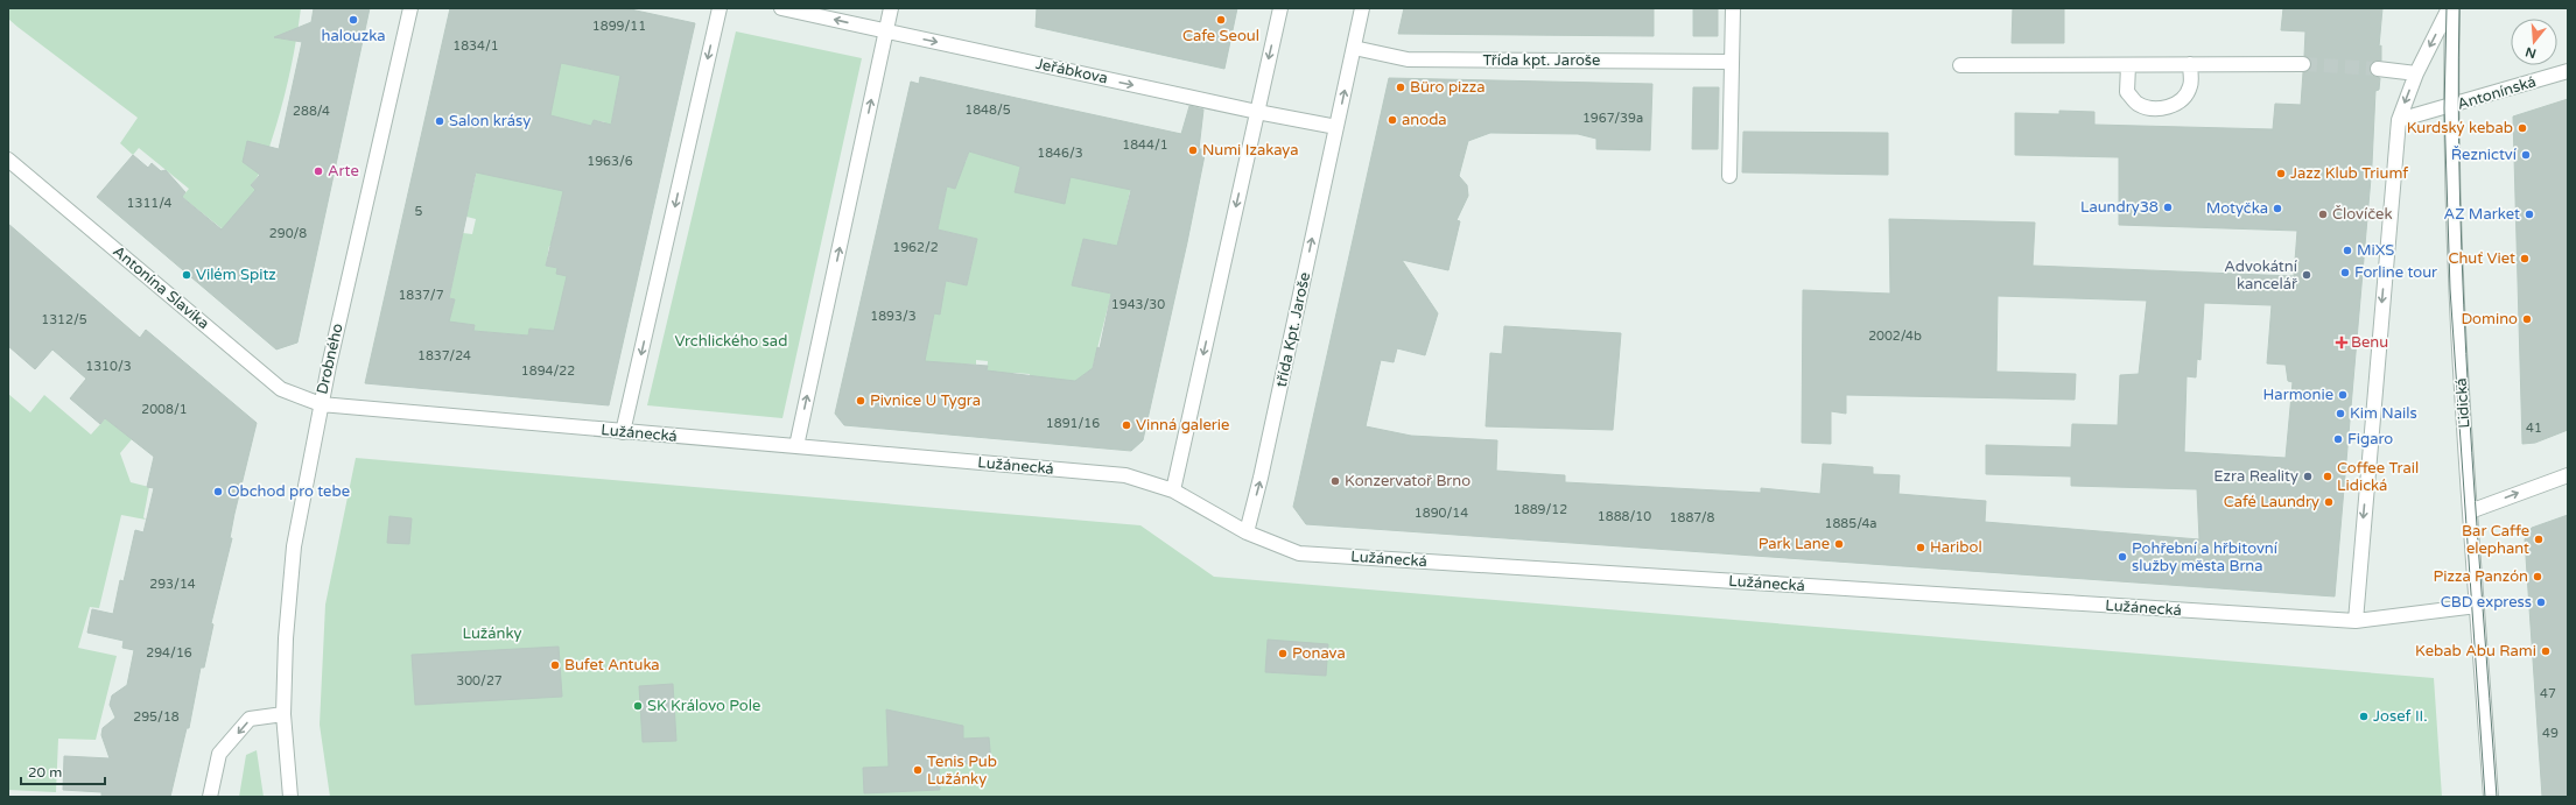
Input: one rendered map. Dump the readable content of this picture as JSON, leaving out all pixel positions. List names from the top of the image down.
{
  "streets": {
    "street": [
      "Třída kpt. Jaroše",
      "Jeřábkova",
      "Antonínská",
      "Antonína Slavíka",
      "třída Kpt. Jaroše",
      "Drobného",
      "Lidická",
      "Lužánecká"
    ]
  },
  "crossings": [
    ["Třída kpt. Jaroše", "třída Kpt. Jaroše"],
    ["Antonínská", "Lidická"],
    ["Antonína Slavíka", "Drobného"],
    ["Antonína Slavíka", "Lužánecká"],
    ["třída Kpt. Jaroše", "Lužánecká"],
    ["Drobného", "Lužánecká"],
    ["Lidická", "Lužánecká"]
  ],
  "parks": ["Vrchlického sad", "Lužánky"],
  "places": {
    "other": [
      "halouzka",
      "Cafe Seoul",
      "Büro pizza",
      "anoda",
      "Salon krásy",
      "Kurdský kebab",
      "Numi Izakaya",
      "Řeznictví",
      "Arte",
      "Jazz Klub Triumf",
      "Laundry38",
      "Motyčka",
      "Človíček",
      "AZ Market",
      "MiXS",
      "Chuť Viet",
      "Forline tour",
      "Vilém Spitz",
      "Advokátní kancelář",
      "Domino",
      "Harmonie",
      "Pivnice U Tygra",
      "Kim Nails",
      "Vinná galerie",
      "Figaro",
      "Ezra Reality",
      "Coffee Trail Lidická",
      "Konzervatoř Brno",
      "Obchod pro tebe",
      "Café Laundry",
      "Bar Caffe elephant",
      "Park Lane",
      "Haribol",
      "Pohřební a hřbitovní služby města Brna",
      "Pizza Panzón",
      "CBD express",
      "Kebab Abu Rami",
      "Ponava",
      "Bufet Antuka",
      "SK Královo Pole",
      "Josef II.",
      "Tenis Pub Lužánky"
    ],
    "health": ["Benu"]
  },
  "house_numbers": [
    "1899/11",
    "1834/1",
    "1848/5",
    "288/4",
    "1967/39a",
    "1844/1",
    "1846/3",
    "1963/6",
    "1311/4",
    "5",
    "290/8",
    "1962/2",
    "1837/7",
    "1943/30",
    "1893/3",
    "1312/5",
    "2002/4b",
    "1837/24",
    "1310/3",
    "1894/22",
    "2008/1",
    "1891/16",
    "41",
    "1889/12",
    "1890/14",
    "1888/10",
    "1887/8",
    "1885/4a",
    "293/14",
    "294/16",
    "300/27",
    "47",
    "295/18",
    "49"
  ],
  "scale_bar": "20 m",
  "north": "bottom"
}
